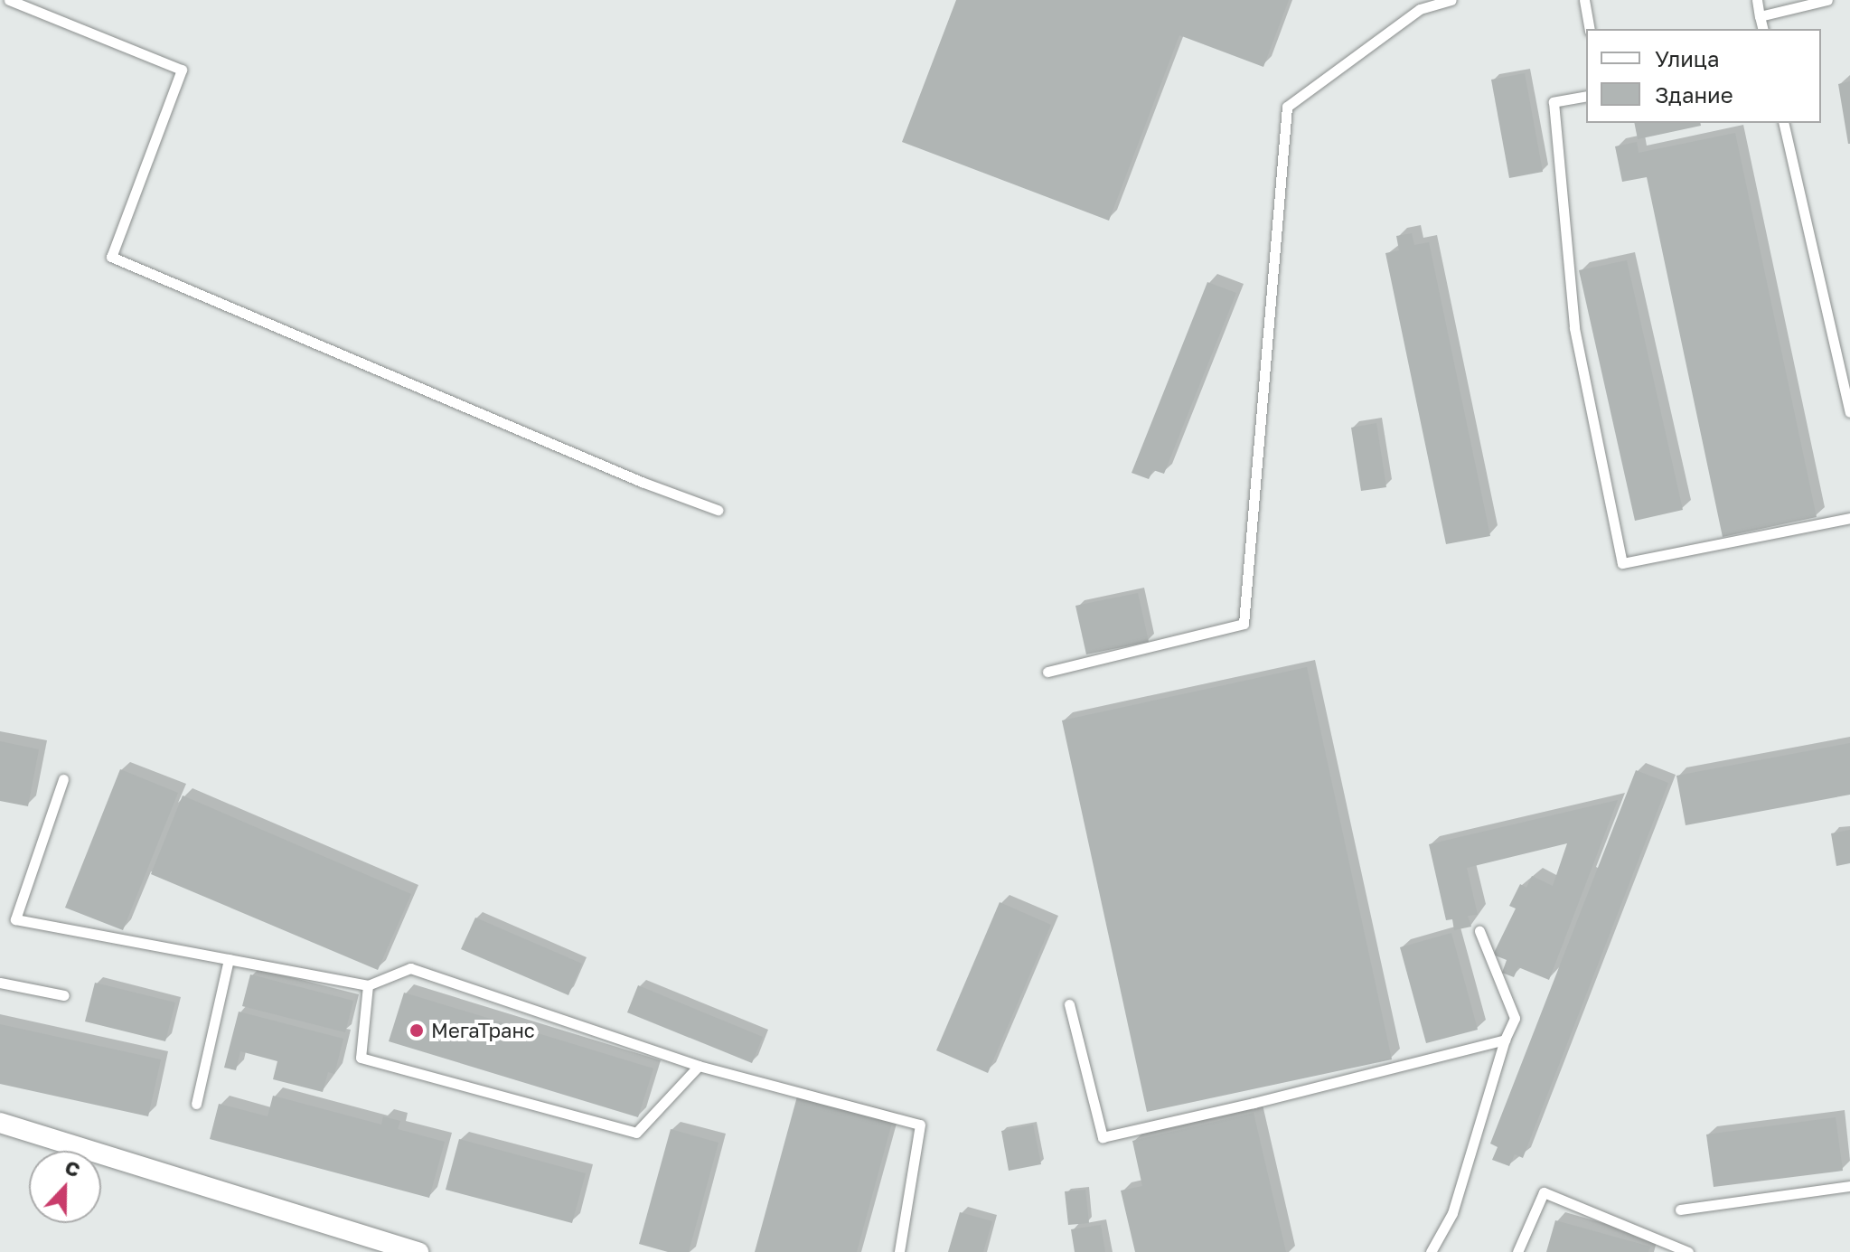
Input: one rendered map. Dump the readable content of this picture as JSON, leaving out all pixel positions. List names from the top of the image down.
{
  "places": ["МегаТранс"],
  "legend": ["Улица", "Здание"],
  "north": "top"
}
